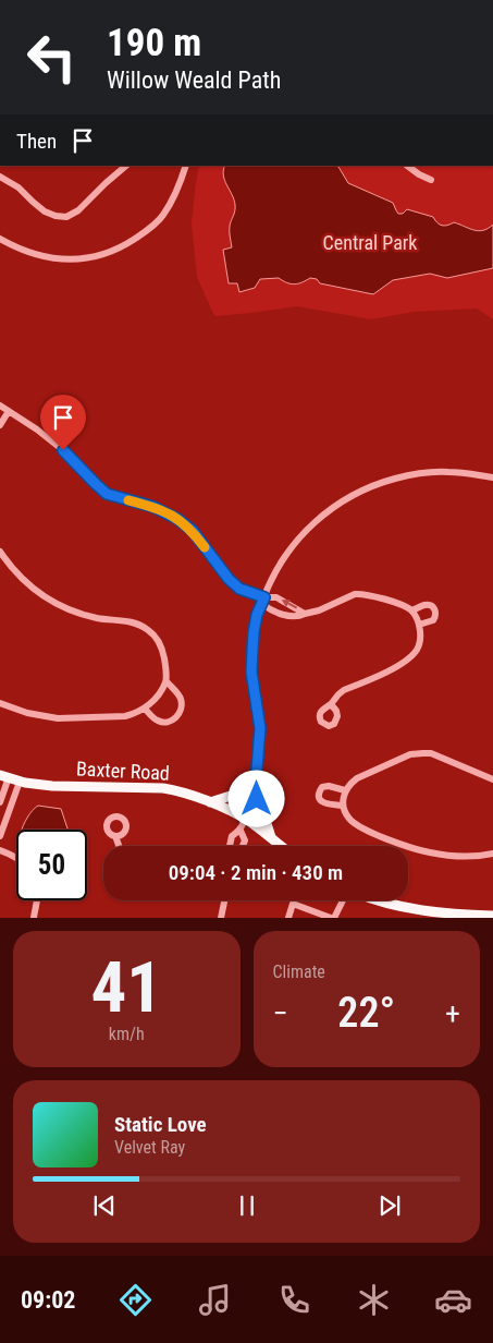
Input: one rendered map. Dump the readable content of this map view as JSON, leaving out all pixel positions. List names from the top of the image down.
{
  "streets": {
    "main road": ["Baxter Road"]
  },
  "parks": ["Central Park"],
  "page": {
    "turn": ["190 m", "Willow Weald Path"],
    "then": "Then",
    "limit": "50",
    "trip": "09:04 · 2 min · 430 m",
    "tile": [
      ["41", "km/h"],
      "Climate"
    ],
    "heat": ["−", "22°", "+"],
    "song": ["Static Love", "Velvet Ray"],
    "tabs": "09:02"
  }
}
